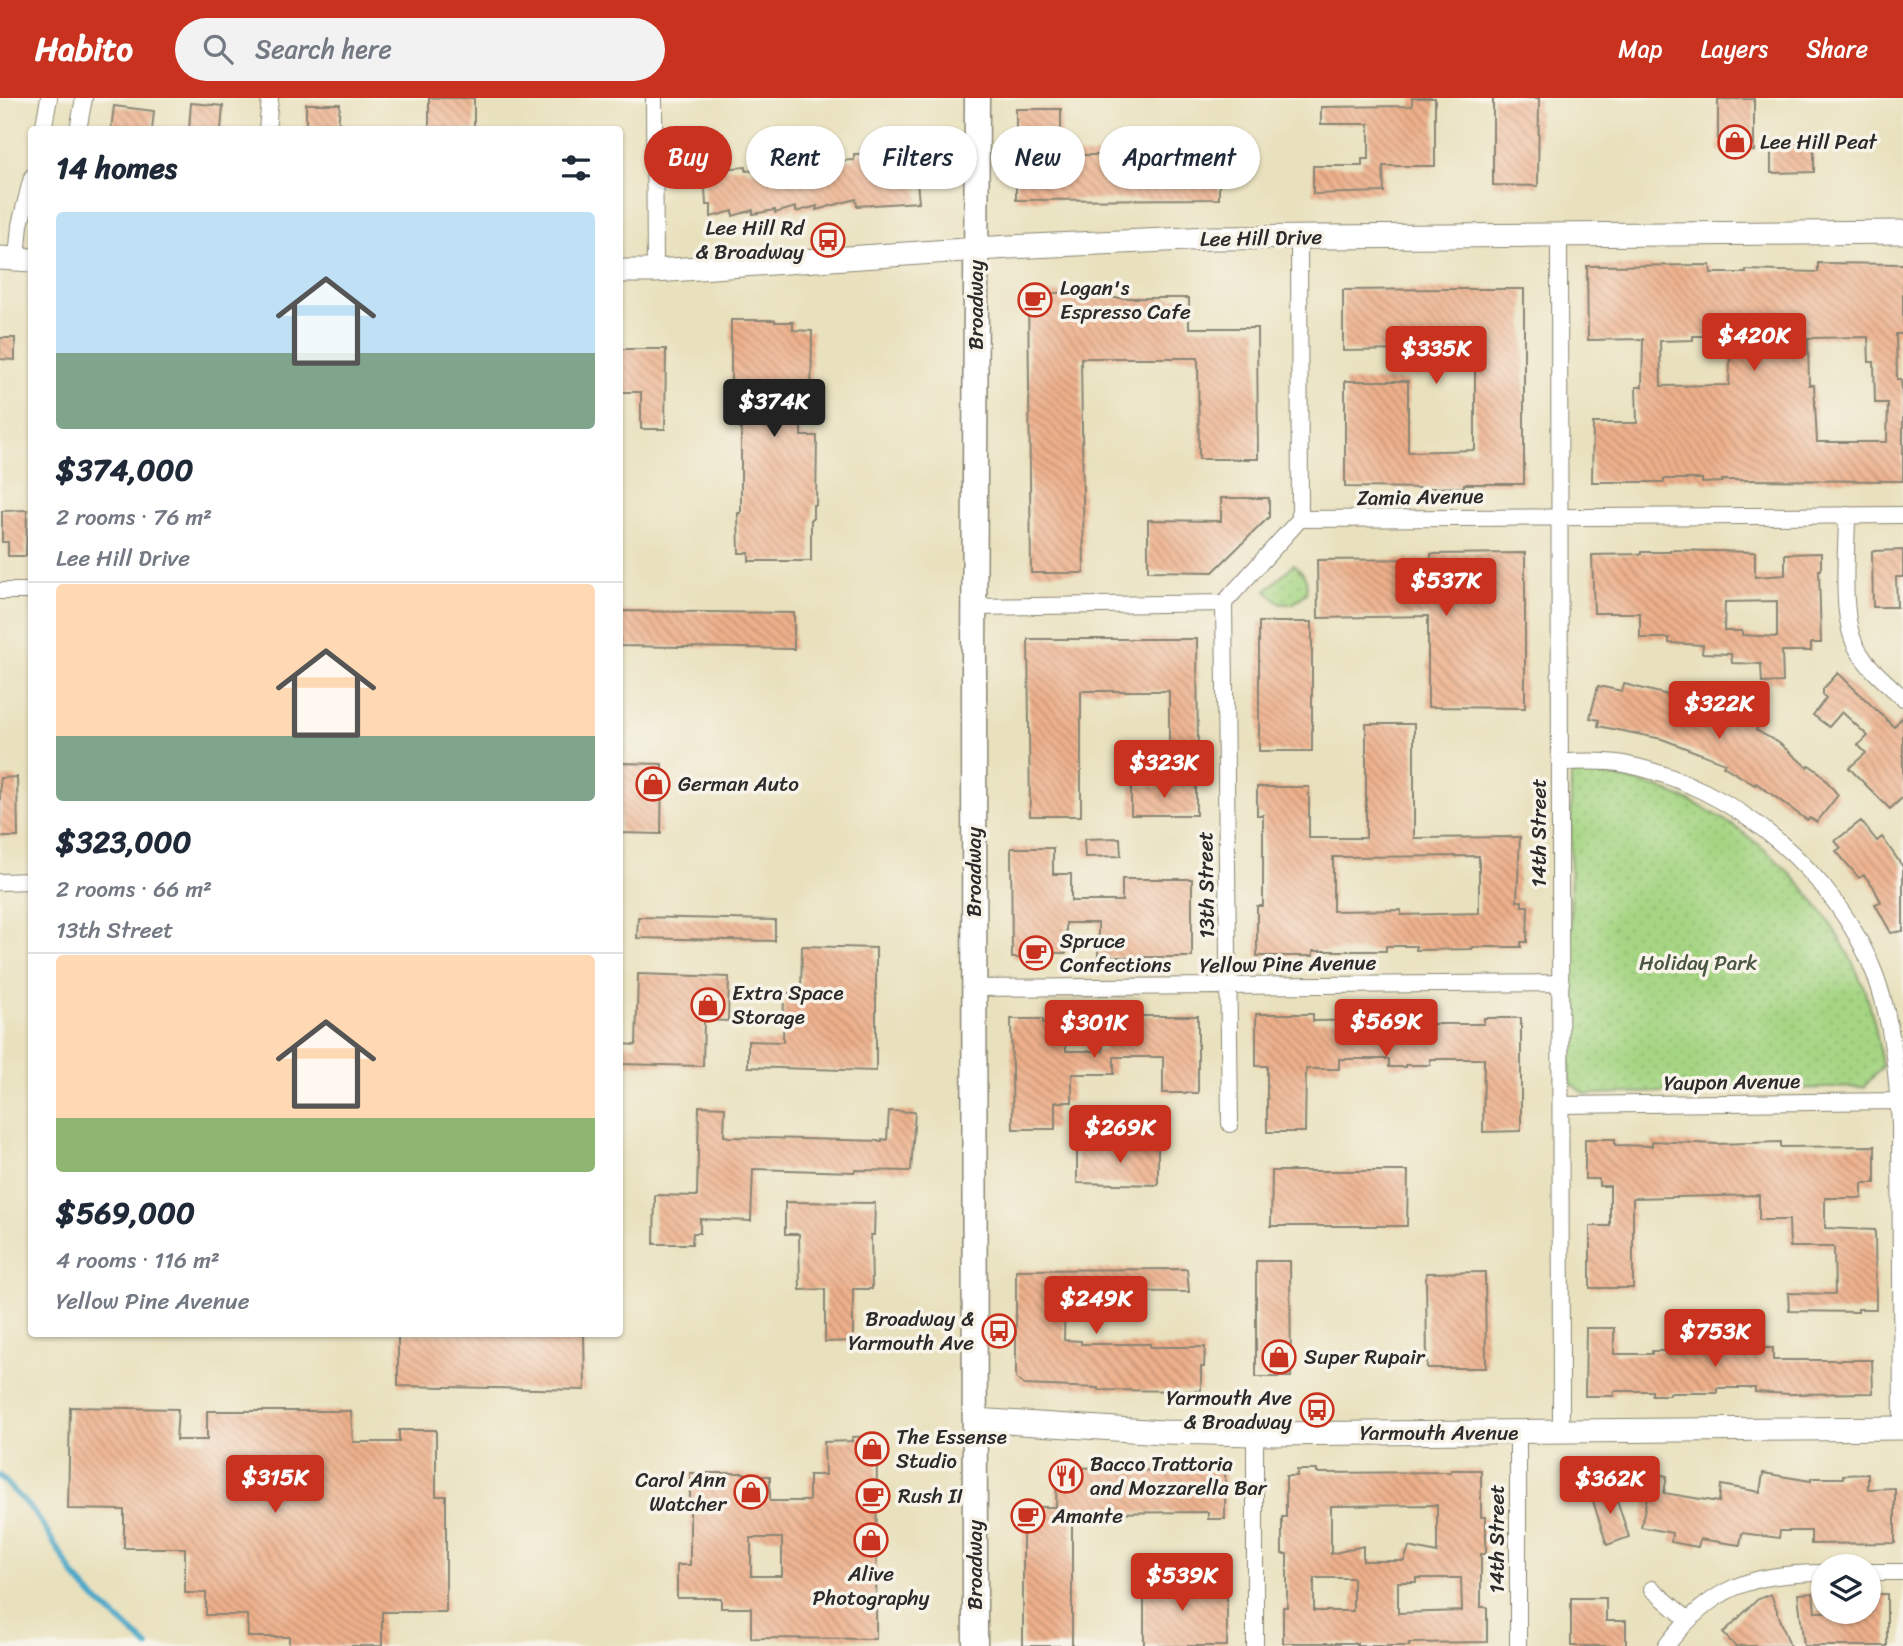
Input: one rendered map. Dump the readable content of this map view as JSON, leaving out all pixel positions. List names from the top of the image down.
{
  "streets": {
    "main road": ["Broadway"],
    "street": [
      "Lee Hill Drive",
      "Zamia Avenue",
      "14th Street",
      "13th Street",
      "Yellow Pine Avenue",
      "Yaupon Avenue",
      "Yarmouth Avenue"
    ]
  },
  "crossings": [
    ["Lee Hill Drive", "Broadway"],
    ["Lee Hill Drive", "14th Street"],
    ["Broadway", "Yellow Pine Avenue"],
    ["Broadway", "Yarmouth Avenue"],
    ["Zamia Avenue", "14th Street"],
    ["14th Street", "Yellow Pine Avenue"],
    ["14th Street", "Yaupon Avenue"],
    ["14th Street", "Yarmouth Avenue"],
    ["13th Street", "Yellow Pine Avenue"]
  ],
  "parks": ["Holiday Park"],
  "places": {
    "shop": [
      "Lee Hill Peat",
      "German Auto",
      "Extra Space Storage",
      "Super Rupair",
      "The Essense Studio",
      "Carol Ann Watcher",
      "Alive Photography"
    ],
    "bus stop": ["Lee Hill Rd & Broadway", "Broadway & Yarmouth Ave", "Yarmouth Ave & Broadway"],
    "cafe": [
      "Logan's Espresso Cafe",
      "Spruce Confections",
      "Rush II",
      "Amante"
    ],
    "restaurant": ["Bacco Trattoria and Mozzarella Bar"]
  },
  "page": {
    "header": "Habito",
    "search": "Search here",
    "nav": ["Map", "Layers", "Share"],
    "chip": [
      "Buy",
      "Rent",
      "Filters",
      "New",
      "Apartment"
    ],
    "heading": "14 homes",
    "list": [
      {
        "name": "$374,000",
        "note": "2 rooms · 76 m² · Lee Hill Drive"
      },
      {
        "name": "$323,000",
        "note": "2 rooms · 66 m² · 13th Street"
      },
      {
        "name": "$569,000",
        "note": "4 rooms · 116 m² · Yellow Pine Avenue"
      }
    ],
    "price": [
      "$420K",
      "$335K",
      "$374K",
      "$537K",
      "$322K",
      "$323K",
      "$569K",
      "$301K",
      "$269K",
      "$249K",
      "$753K",
      "$315K",
      "$362K",
      "$539K"
    ]
  }
}
